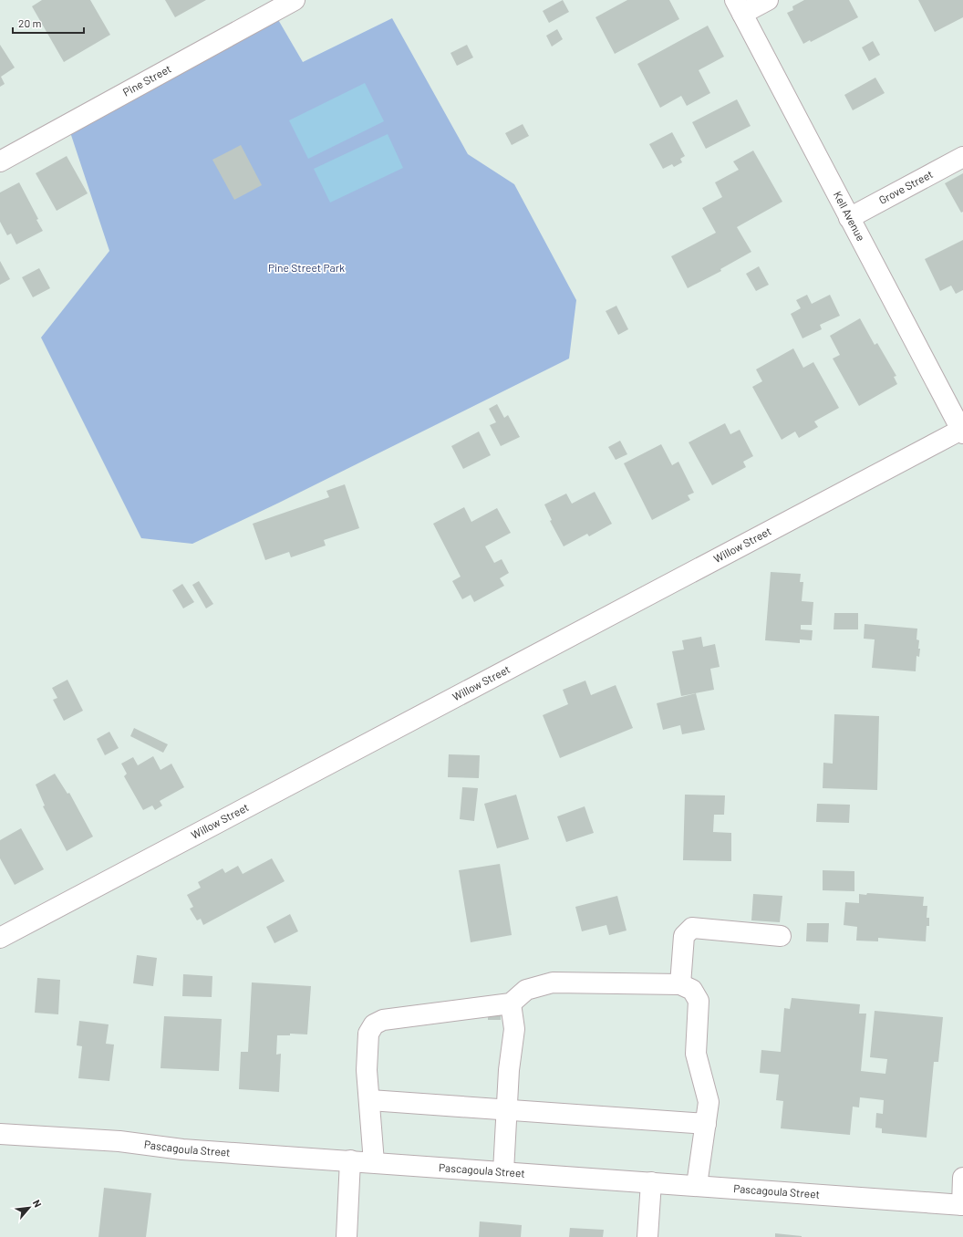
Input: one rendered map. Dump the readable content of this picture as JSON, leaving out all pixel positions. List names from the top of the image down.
{
  "streets": {
    "street": [
      "Pine Street",
      "Grove Street",
      "Kell Avenue",
      "Willow Street",
      "Pascagoula Street"
    ]
  },
  "crossings": [
    ["Grove Street", "Kell Avenue"],
    ["Kell Avenue", "Willow Street"]
  ],
  "parks": ["Pine Street Park"],
  "scale_bar": "20 m",
  "north": "top right"
}
